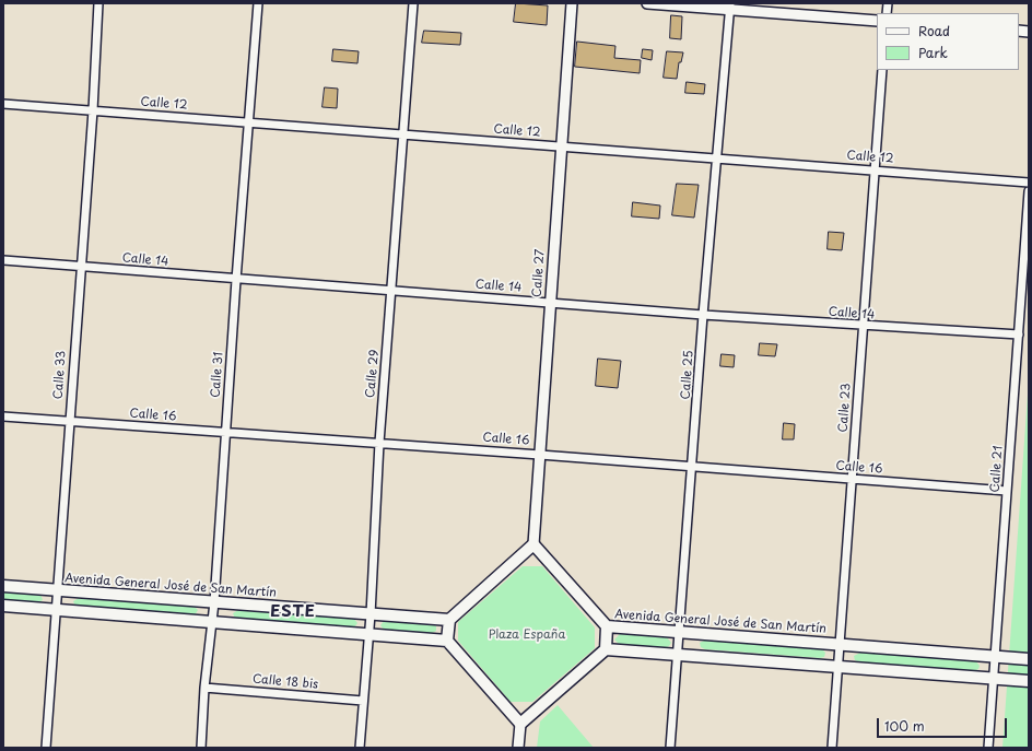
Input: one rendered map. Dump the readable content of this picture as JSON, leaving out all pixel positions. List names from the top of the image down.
{
  "streets": {
    "main road": ["Avenida General José de San Martín"],
    "street": [
      "Calle 12",
      "Calle 14",
      "Calle 27",
      "Calle 29",
      "Calle 33",
      "Calle 31",
      "Calle 25",
      "Calle 23",
      "Calle 16",
      "Calle 21",
      "Calle 18 bis"
    ]
  },
  "crossings": [
    ["Calle 12", "Calle 27"],
    ["Calle 12", "Calle 29"],
    ["Calle 12", "Calle 33"],
    ["Calle 12", "Calle 31"],
    ["Calle 12", "Calle 25"],
    ["Calle 12", "Calle 23"],
    ["Calle 14", "Calle 27"],
    ["Calle 14", "Calle 29"],
    ["Calle 14", "Calle 33"],
    ["Calle 14", "Calle 31"],
    ["Calle 14", "Calle 25"],
    ["Calle 14", "Calle 23"],
    ["Calle 14", "Calle 21"],
    ["Calle 27", "Calle 16"],
    ["Calle 27", "Avenida General José de San Martín"],
    ["Calle 29", "Calle 16"],
    ["Calle 29", "Avenida General José de San Martín"],
    ["Calle 29", "Calle 18 bis"],
    ["Calle 33", "Calle 16"],
    ["Calle 33", "Avenida General José de San Martín"],
    ["Calle 31", "Calle 16"],
    ["Calle 31", "Avenida General José de San Martín"],
    ["Calle 31", "Calle 18 bis"],
    ["Calle 25", "Calle 16"],
    ["Calle 25", "Avenida General José de San Martín"],
    ["Calle 23", "Calle 16"],
    ["Calle 23", "Avenida General José de San Martín"],
    ["Calle 16", "Calle 21"],
    ["Calle 21", "Avenida General José de San Martín"]
  ],
  "districts": ["ESTE"],
  "parks": ["Plaza España"],
  "legend": ["Road", "Park"],
  "scale_bar": "100 m"
}
